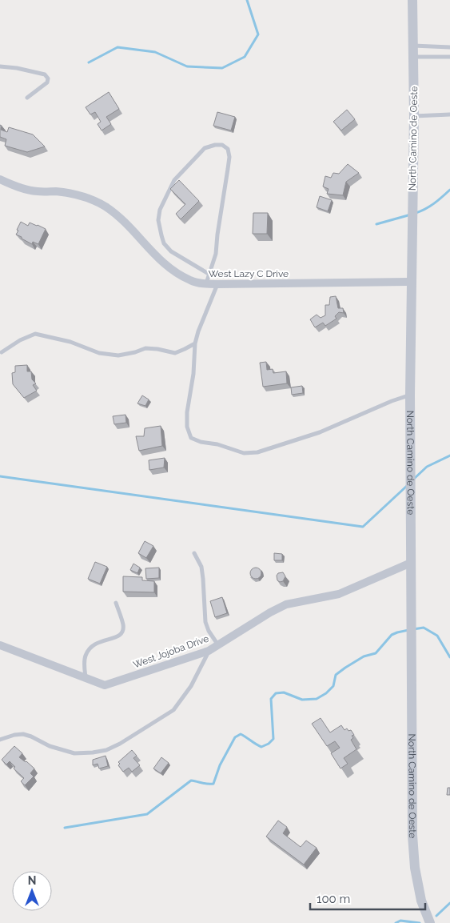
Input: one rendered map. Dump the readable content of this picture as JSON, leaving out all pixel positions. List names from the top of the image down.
{
  "streets": {
    "street": ["North Camino de Oeste", "West Lazy C Drive", "West Jojoba Drive"]
  },
  "crossings": [
    ["North Camino de Oeste", "West Lazy C Drive"],
    ["North Camino de Oeste", "West Jojoba Drive"]
  ],
  "scale_bar": "100 m",
  "north": "top"
}
